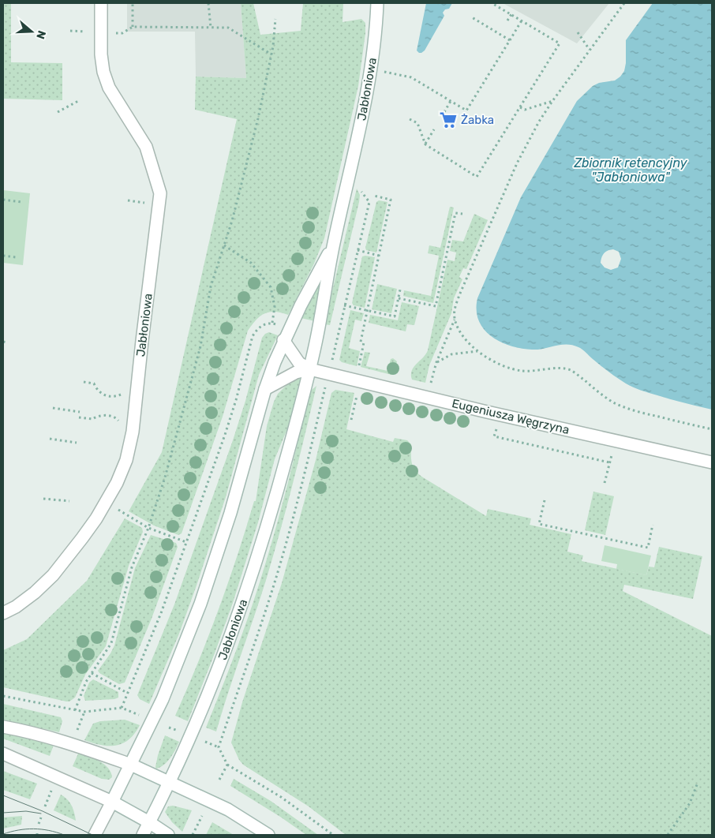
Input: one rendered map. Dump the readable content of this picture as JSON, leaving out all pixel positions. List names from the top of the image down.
{
  "streets": {
    "main road": ["Jabłoniowa", "Eugeniusza Węgrzyna"]
  },
  "crossings": [
    ["Jabłoniowa", "Eugeniusza Węgrzyna"]
  ],
  "water": ["Zbiornik retencyjny \"Jabłoniowa\""],
  "places": {
    "supermarket": ["Żabka"]
  },
  "north": "right"
}
